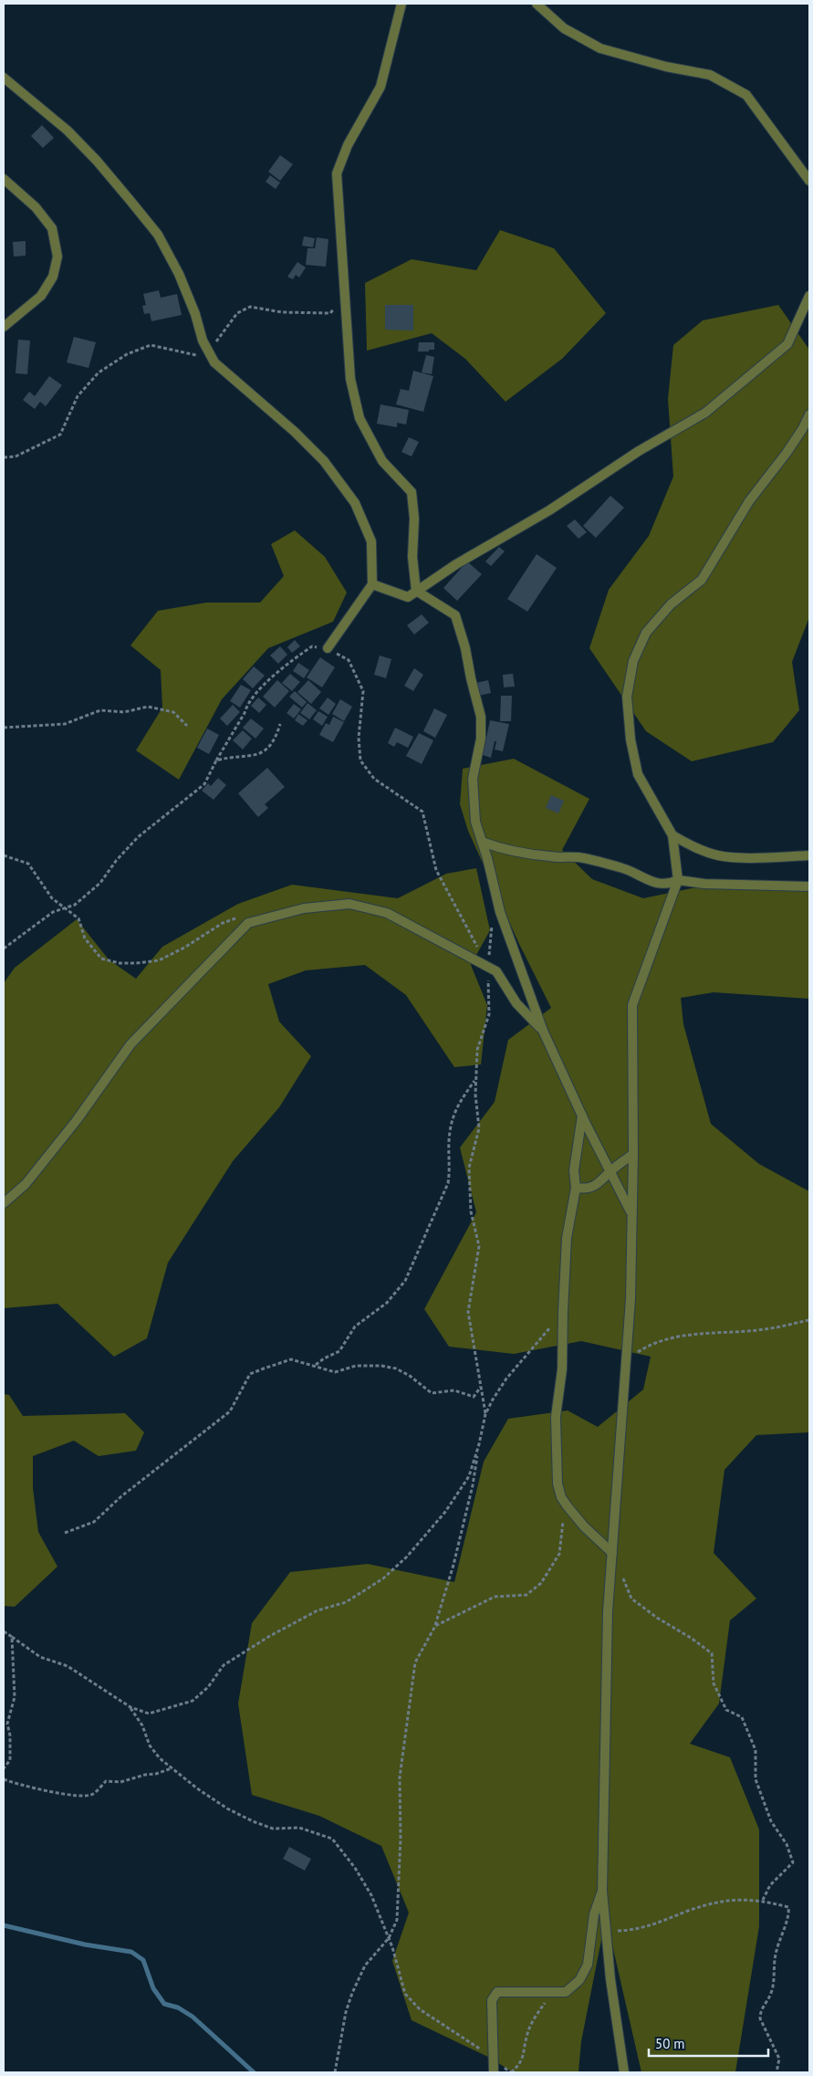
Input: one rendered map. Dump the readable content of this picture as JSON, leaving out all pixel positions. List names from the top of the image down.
{
  "scale_bar": "50 m"
}
